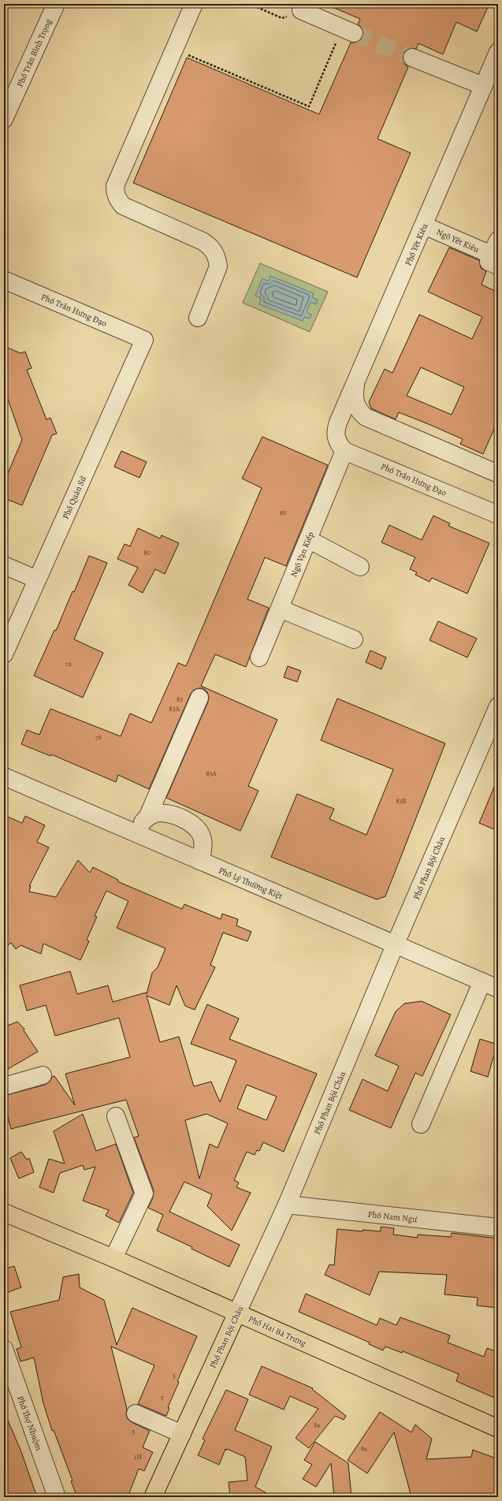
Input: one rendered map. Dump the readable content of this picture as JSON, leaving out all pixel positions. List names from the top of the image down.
{
  "streets": {
    "main road": ["Phố Phan Bội Châu", "Phố Hai Bà Trưng"],
    "street": [
      "Phố Trần Bình Trọng",
      "Ngõ Yết Kiêu",
      "Phố Yết Kiêu",
      "Phố Trần Hưng Đạo",
      "Phố Quán Sứ",
      "Ngõ Vạn Kiếp",
      "Phố Lý Thường Kiệt",
      "Phố Nam Ngư",
      "Phố Thợ Nhuộm"
    ]
  },
  "crossings": [
    ["Ngõ Yết Kiêu", "Phố Yết Kiêu"],
    ["Phố Yết Kiêu", "Phố Trần Hưng Đạo"],
    ["Phố Yết Kiêu", "Ngõ Vạn Kiếp"],
    ["Phố Trần Hưng Đạo", "Phố Quán Sứ"],
    ["Phố Trần Hưng Đạo", "Ngõ Vạn Kiếp"],
    ["Phố Phan Bội Châu", "Phố Lý Thường Kiệt"],
    ["Phố Phan Bội Châu", "Phố Nam Ngư"],
    ["Phố Phan Bội Châu", "Phố Hai Bà Trưng"]
  ],
  "house_numbers": [
    "92",
    "80",
    "72",
    "83",
    "83A",
    "79",
    "83A",
    "83B",
    "5",
    "7",
    "94",
    "3",
    "94",
    "1H"
  ]
}
